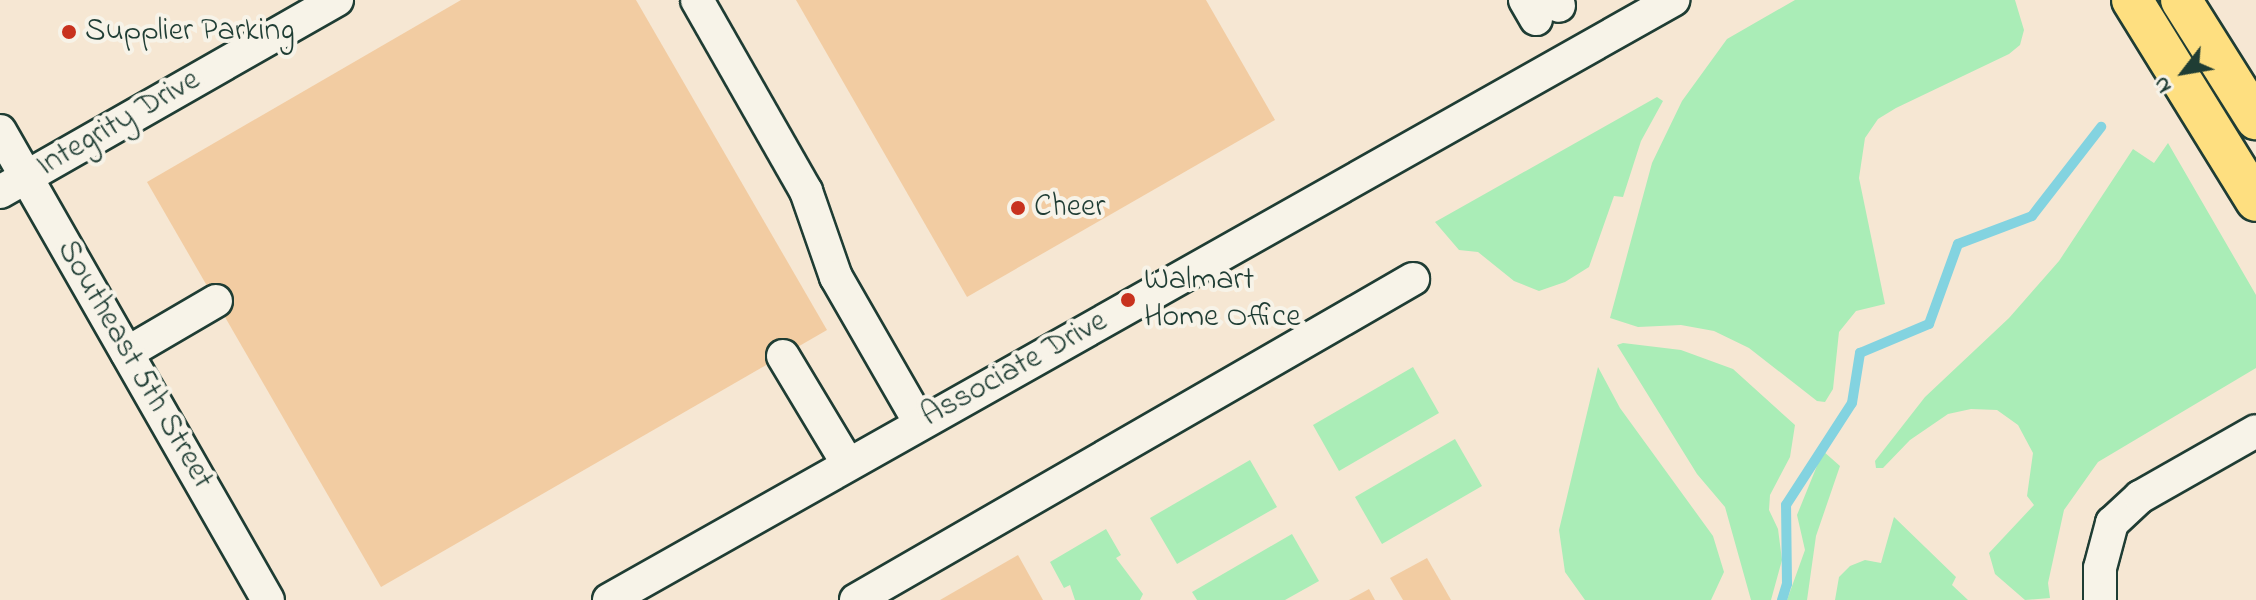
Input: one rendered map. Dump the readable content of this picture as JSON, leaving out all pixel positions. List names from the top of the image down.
{
  "streets": {
    "street": ["Integrity Drive", "Southeast 5th Street", "Associate Drive"]
  },
  "crossings": [
    ["Integrity Drive", "Southeast 5th Street"]
  ],
  "places": ["Supplier Parking", "Cheer", "Walmart Home Office"],
  "north": "bottom left"
}
